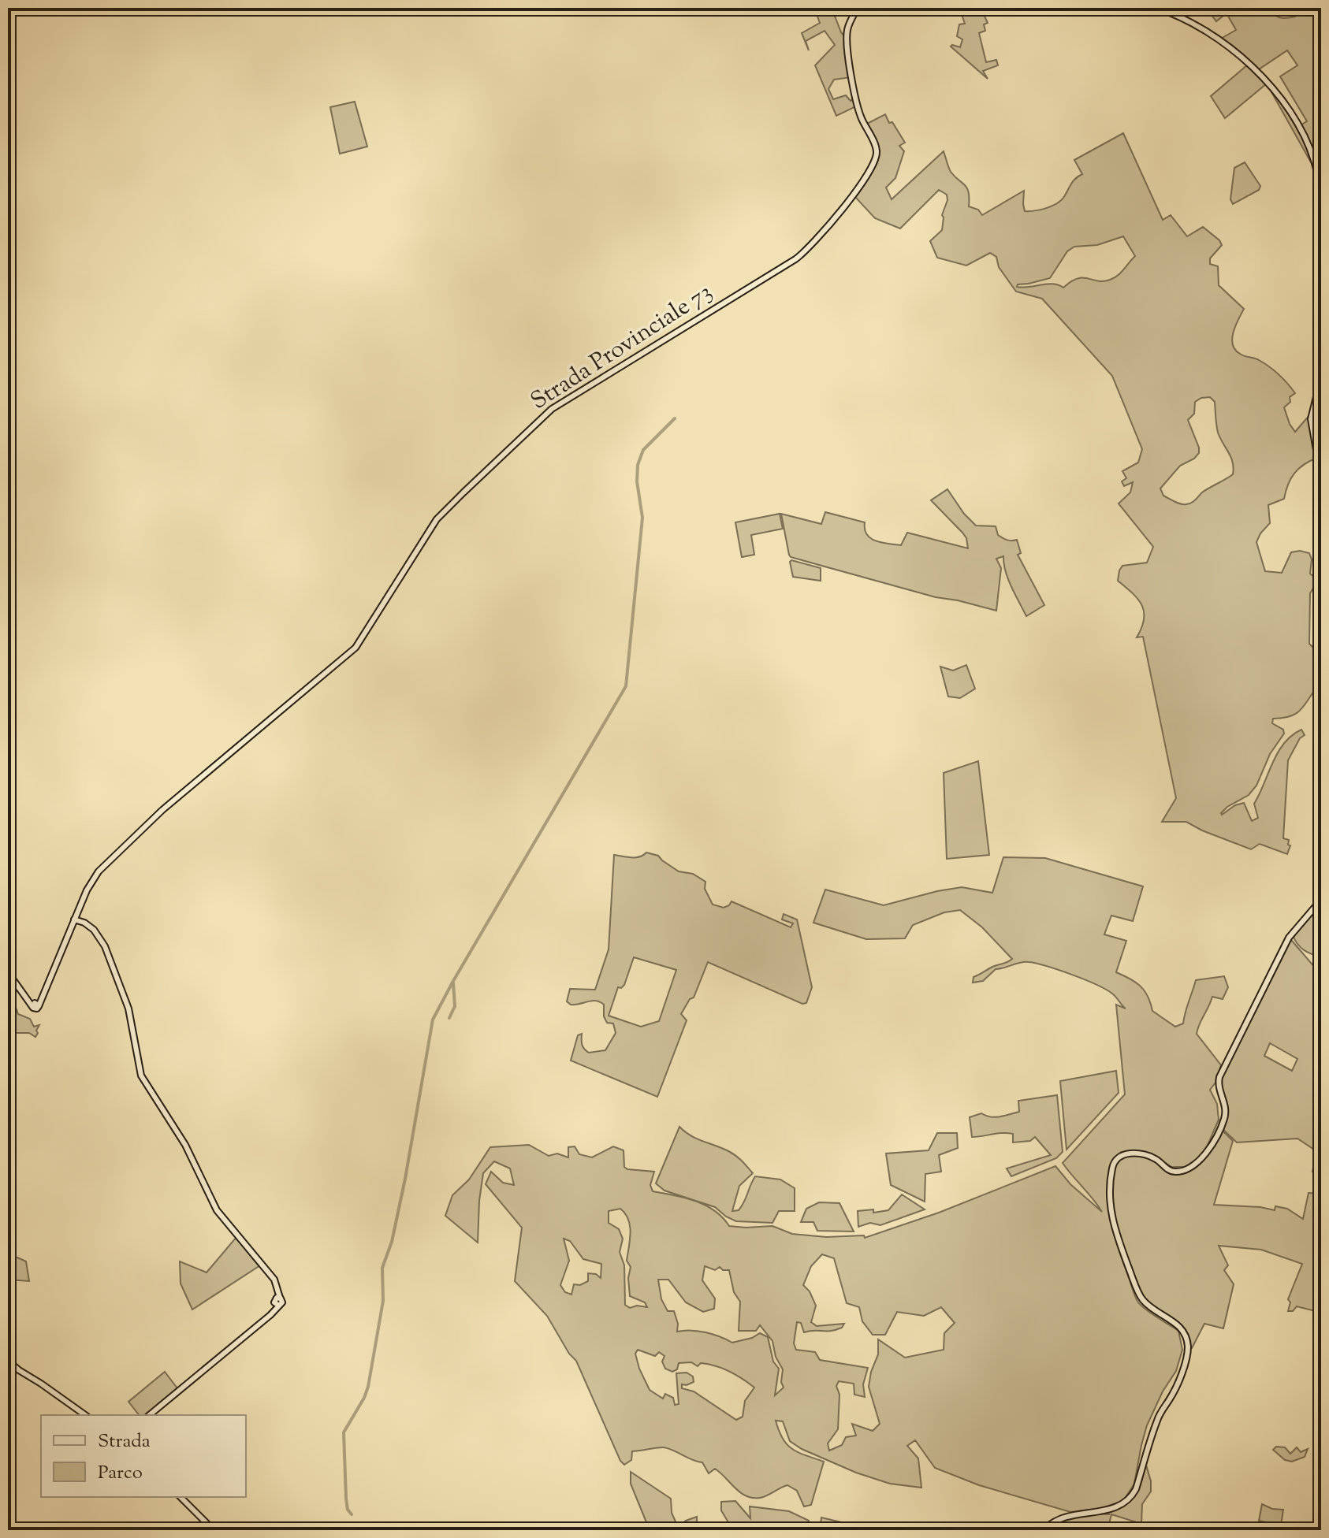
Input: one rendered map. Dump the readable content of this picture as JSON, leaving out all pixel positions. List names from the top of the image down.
{
  "streets": {
    "main road": ["Strada Provinciale 73"]
  },
  "legend": ["Strada", "Parco"]
}
